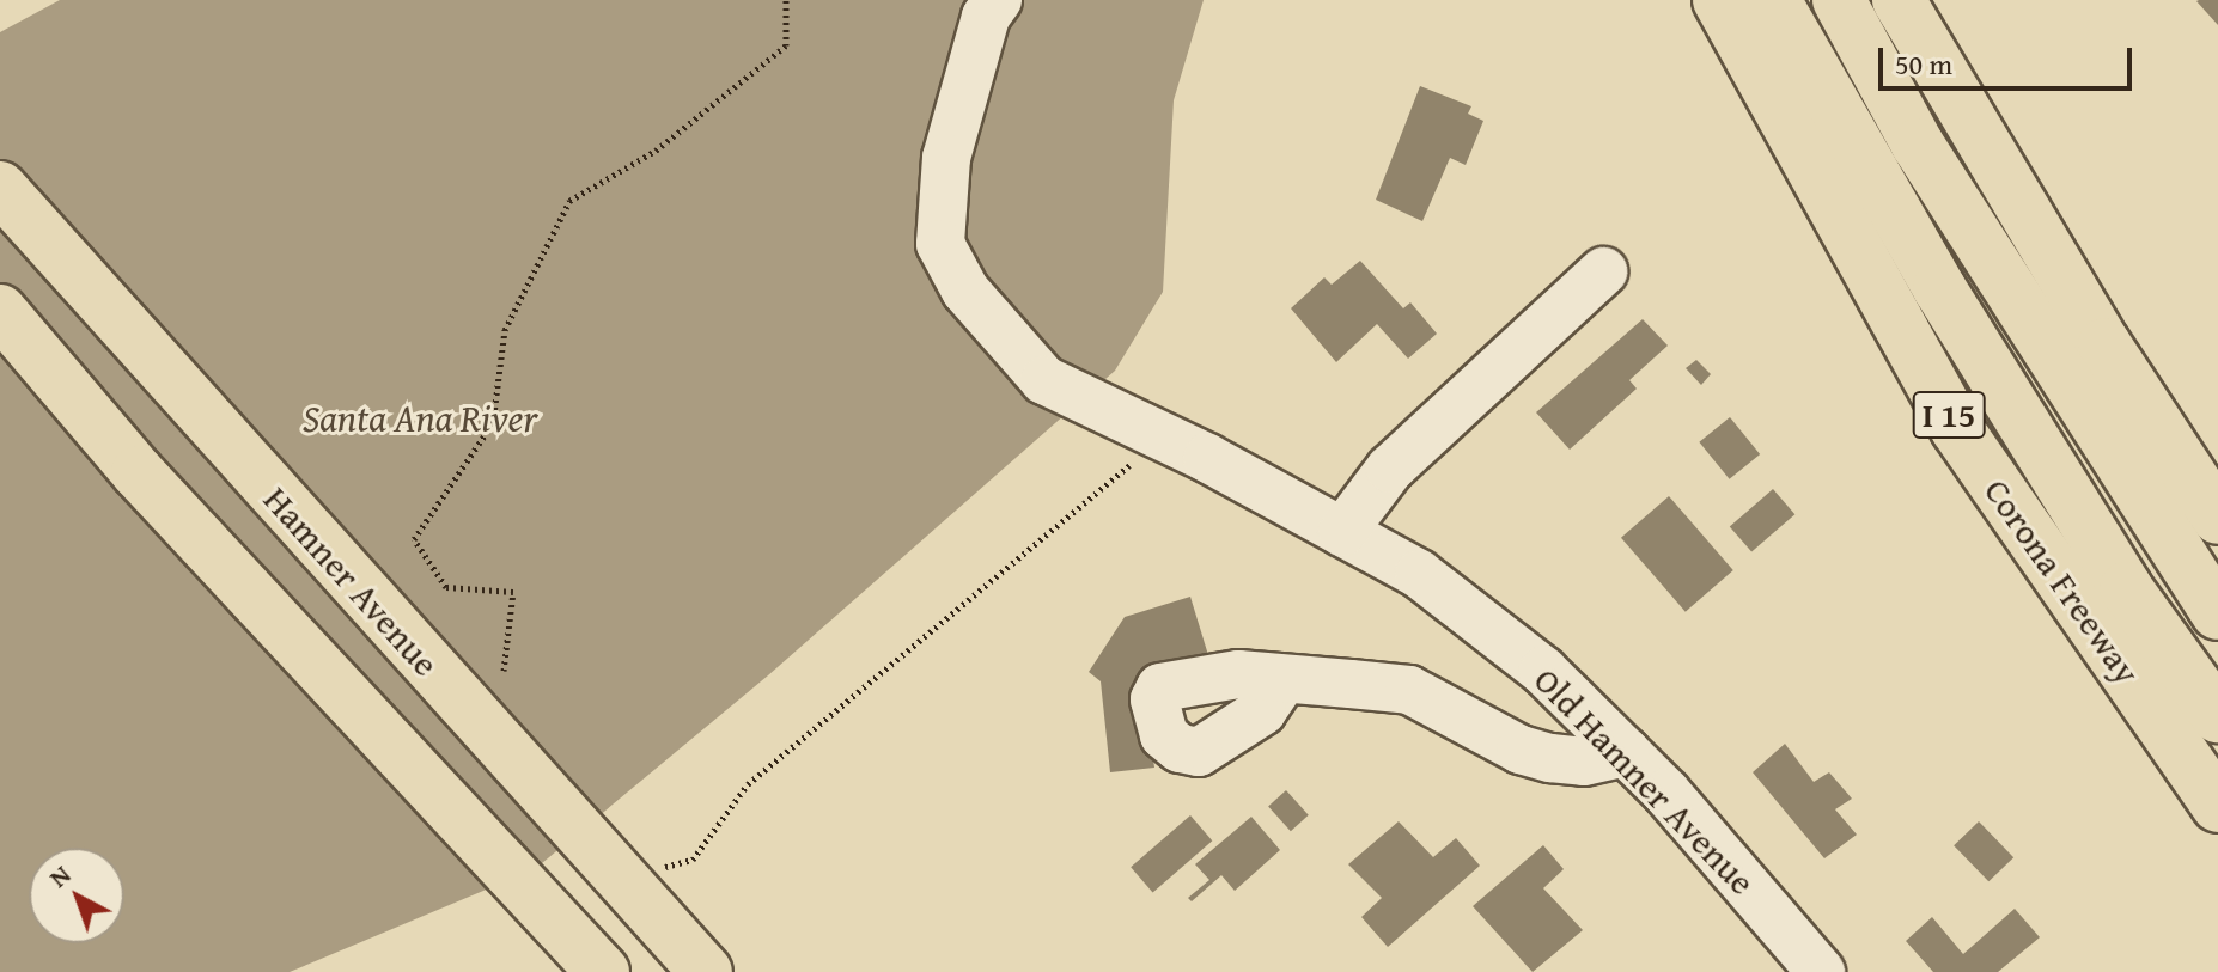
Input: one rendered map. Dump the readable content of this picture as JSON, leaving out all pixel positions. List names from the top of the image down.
{
  "streets": {
    "main road": ["I 15", "Hamner Avenue", "Corona Freeway"],
    "street": ["Old Hamner Avenue"]
  },
  "water": ["Santa Ana River"],
  "scale_bar": "50 m",
  "north": "top left"
}
